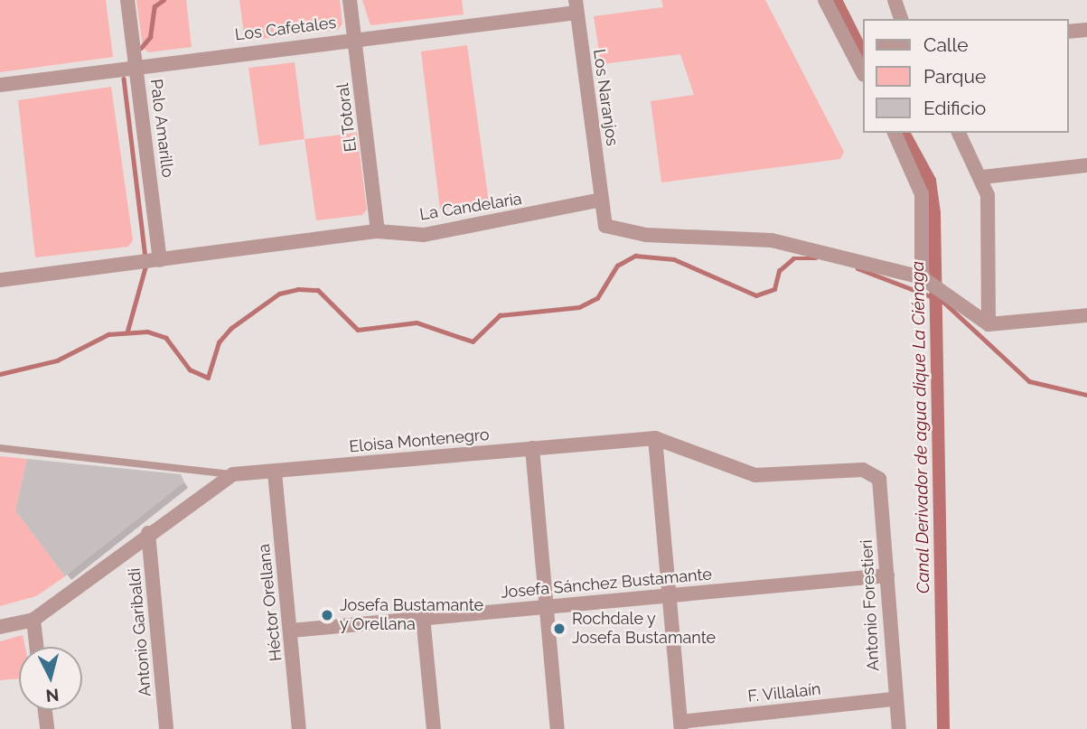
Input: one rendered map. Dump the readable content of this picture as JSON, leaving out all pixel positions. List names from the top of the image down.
{
  "streets": {
    "street": [
      "Los Cafetales",
      "Los Naranjos",
      "El Totoral",
      "Palo Amarillo",
      "La Candelaria",
      "Eloisa Montenegro",
      "Josefa Sánchez Bustamante",
      "Héctor Orellana",
      "Antonio Forestieri",
      "Antonio Garibaldi",
      "F. Villalaín"
    ]
  },
  "crossings": [
    ["Los Cafetales", "Los Naranjos"],
    ["Los Cafetales", "El Totoral"],
    ["Los Cafetales", "Palo Amarillo"],
    ["Los Naranjos", "La Candelaria"],
    ["El Totoral", "La Candelaria"],
    ["Palo Amarillo", "La Candelaria"],
    ["Eloisa Montenegro", "Héctor Orellana"],
    ["Eloisa Montenegro", "Antonio Forestieri"],
    ["Josefa Sánchez Bustamante", "Héctor Orellana"],
    ["Josefa Sánchez Bustamante", "Antonio Forestieri"],
    ["Antonio Forestieri", "F. Villalaín"]
  ],
  "water": ["Canal Derivador de agua dique La Ciénaga"],
  "places": ["Josefa Bustamante y Orellana", "Rochdale y Josefa Bustamante"],
  "legend": ["Calle", "Parque", "Edificio"],
  "north": "bottom"
}
